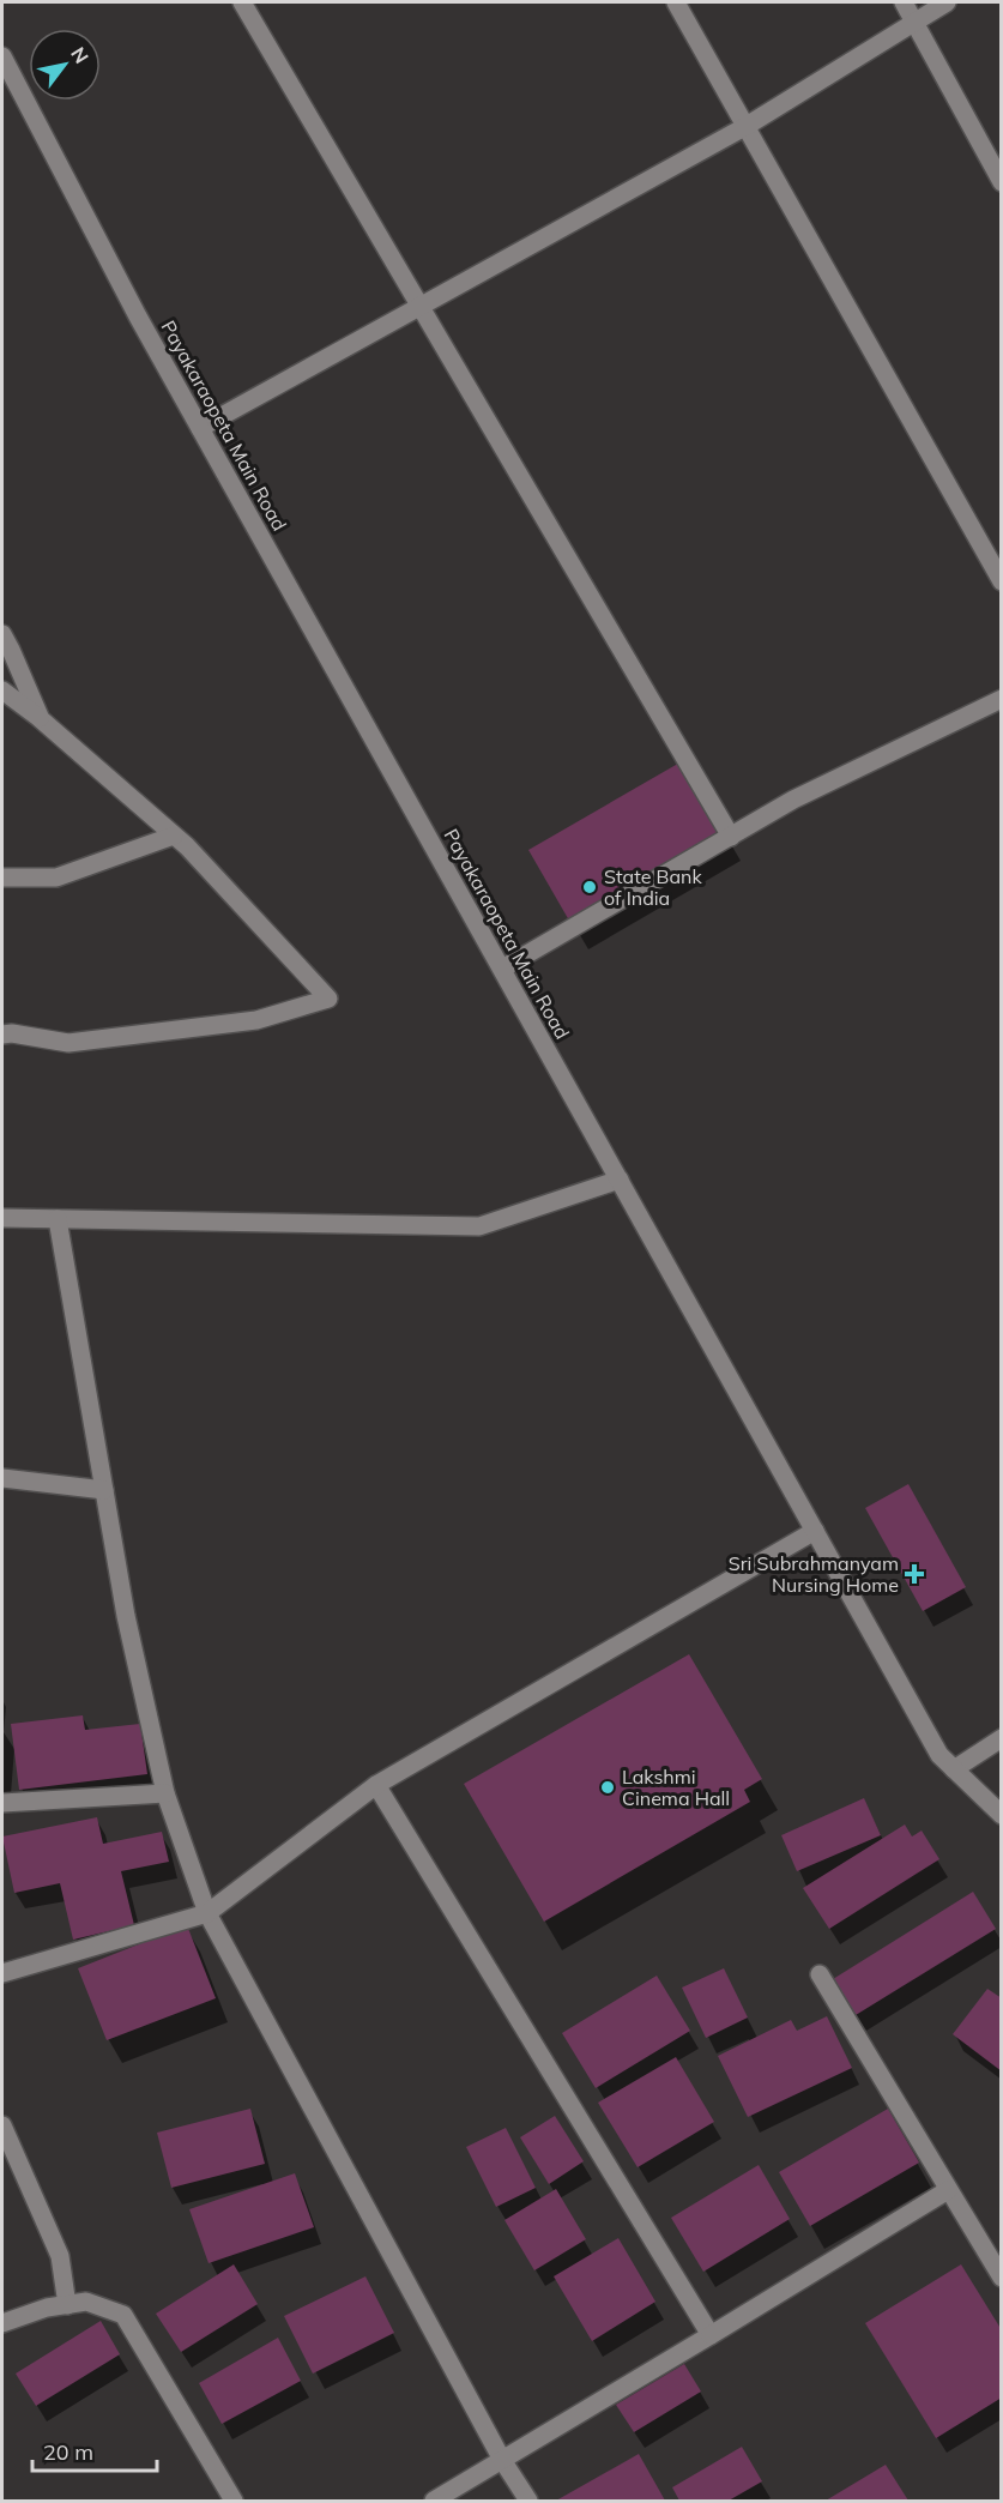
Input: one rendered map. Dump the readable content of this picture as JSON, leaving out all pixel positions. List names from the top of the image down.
{
  "streets": {
    "street": ["Payakaraopeta Main Road"]
  },
  "places": {
    "other": ["State Bank of India", "Lakshmi Cinema Hall"],
    "health": ["Sri Subrahmanyam Nursing Home"]
  },
  "scale_bar": "20 m",
  "north": "top right"
}
